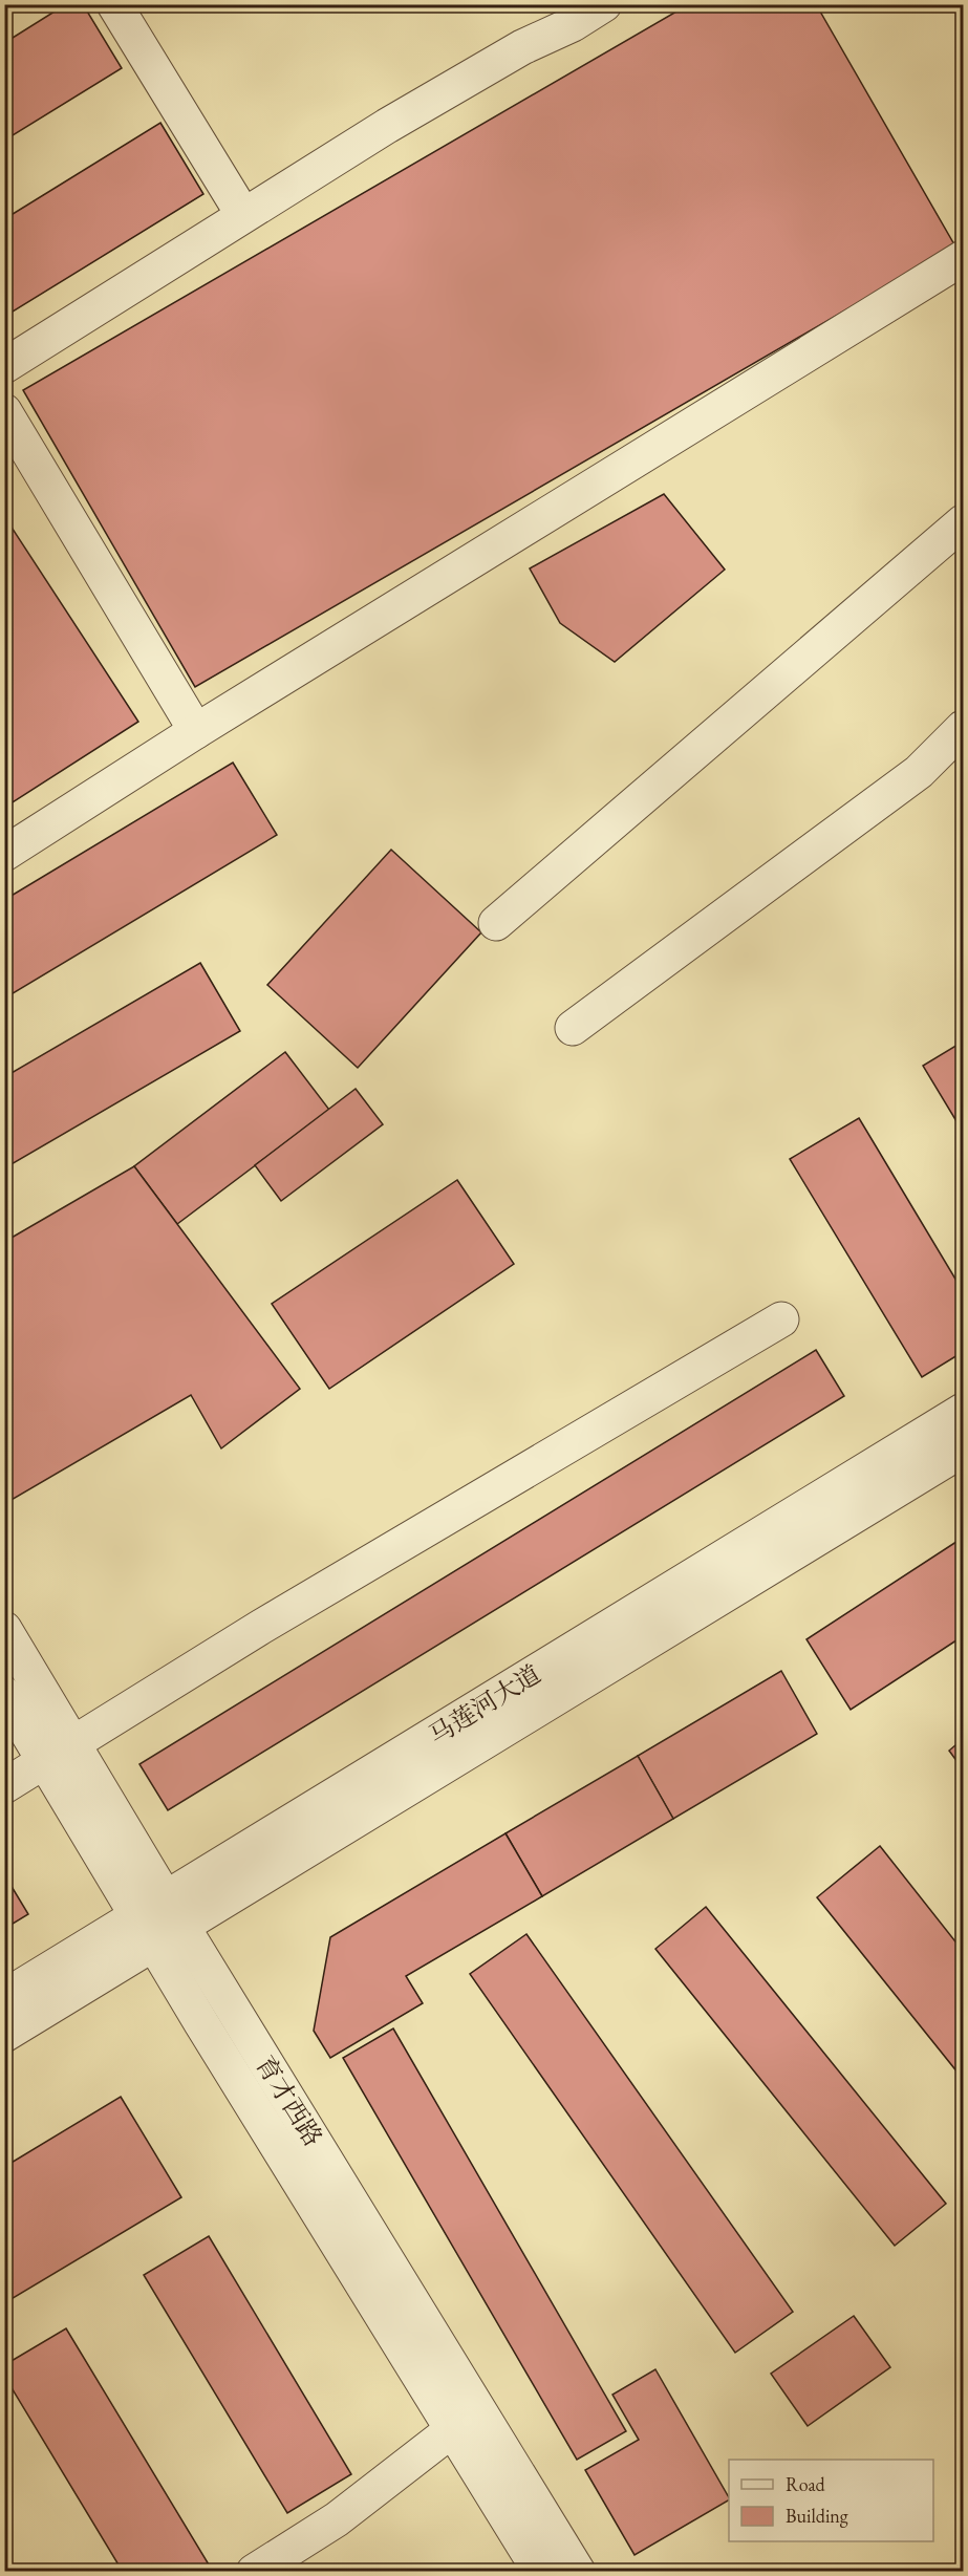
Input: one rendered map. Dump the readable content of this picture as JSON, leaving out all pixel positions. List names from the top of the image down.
{
  "streets": {
    "street": ["马莲河大道", "育才西路"]
  },
  "crossings": [
    ["马莲河大道", "育才西路"]
  ],
  "legend": ["Road", "Building"]
}
